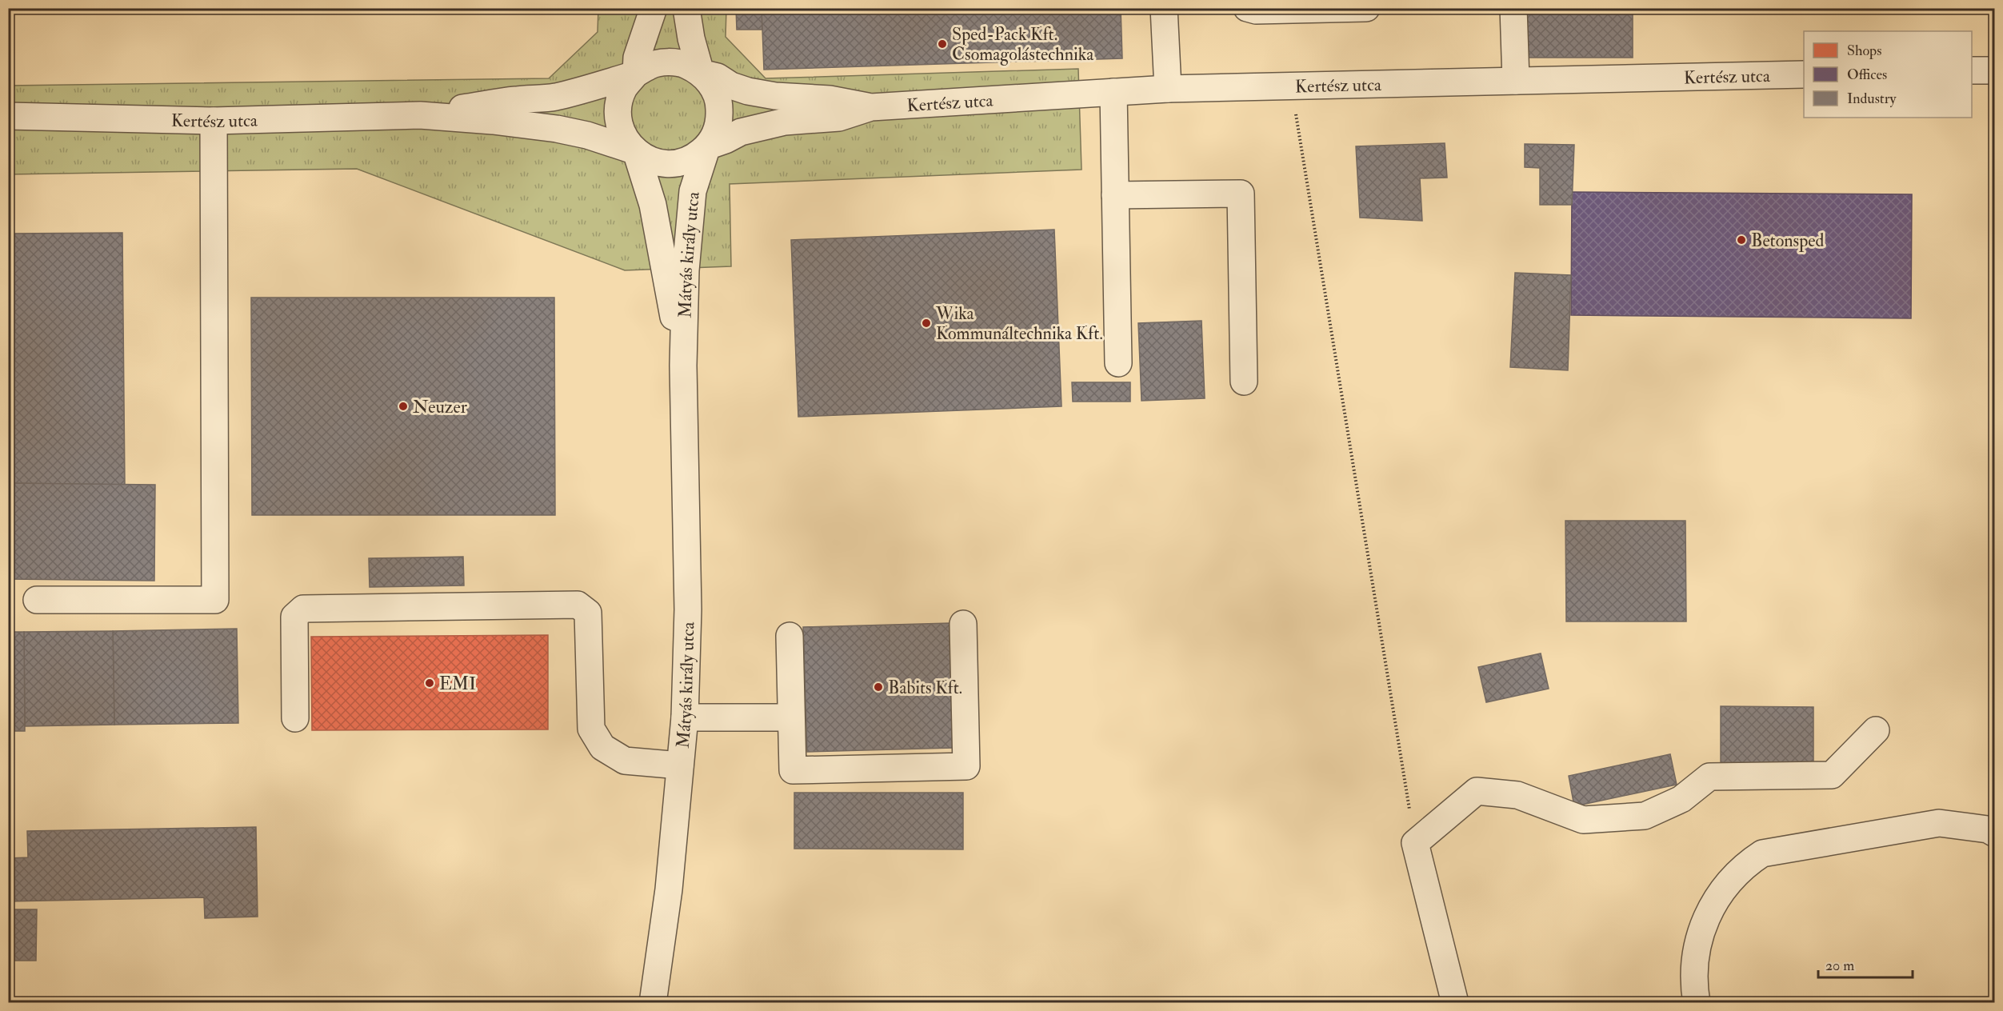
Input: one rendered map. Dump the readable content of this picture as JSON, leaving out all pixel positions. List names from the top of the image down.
{
  "streets": {
    "street": ["Kertész utca", "Mátyás király utca"]
  },
  "crossings": [
    ["Kertész utca", "Mátyás király utca"]
  ],
  "places": [
    "Sped-Pack Kft. Csomagolástechnika",
    "Betonsped",
    "Wika Kommunáltechnika Kft.",
    "Neuzer",
    "EMI",
    "Babits Kft."
  ],
  "legend": ["Shops", "Offices", "Industry"],
  "scale_bar": "20 m"
}
